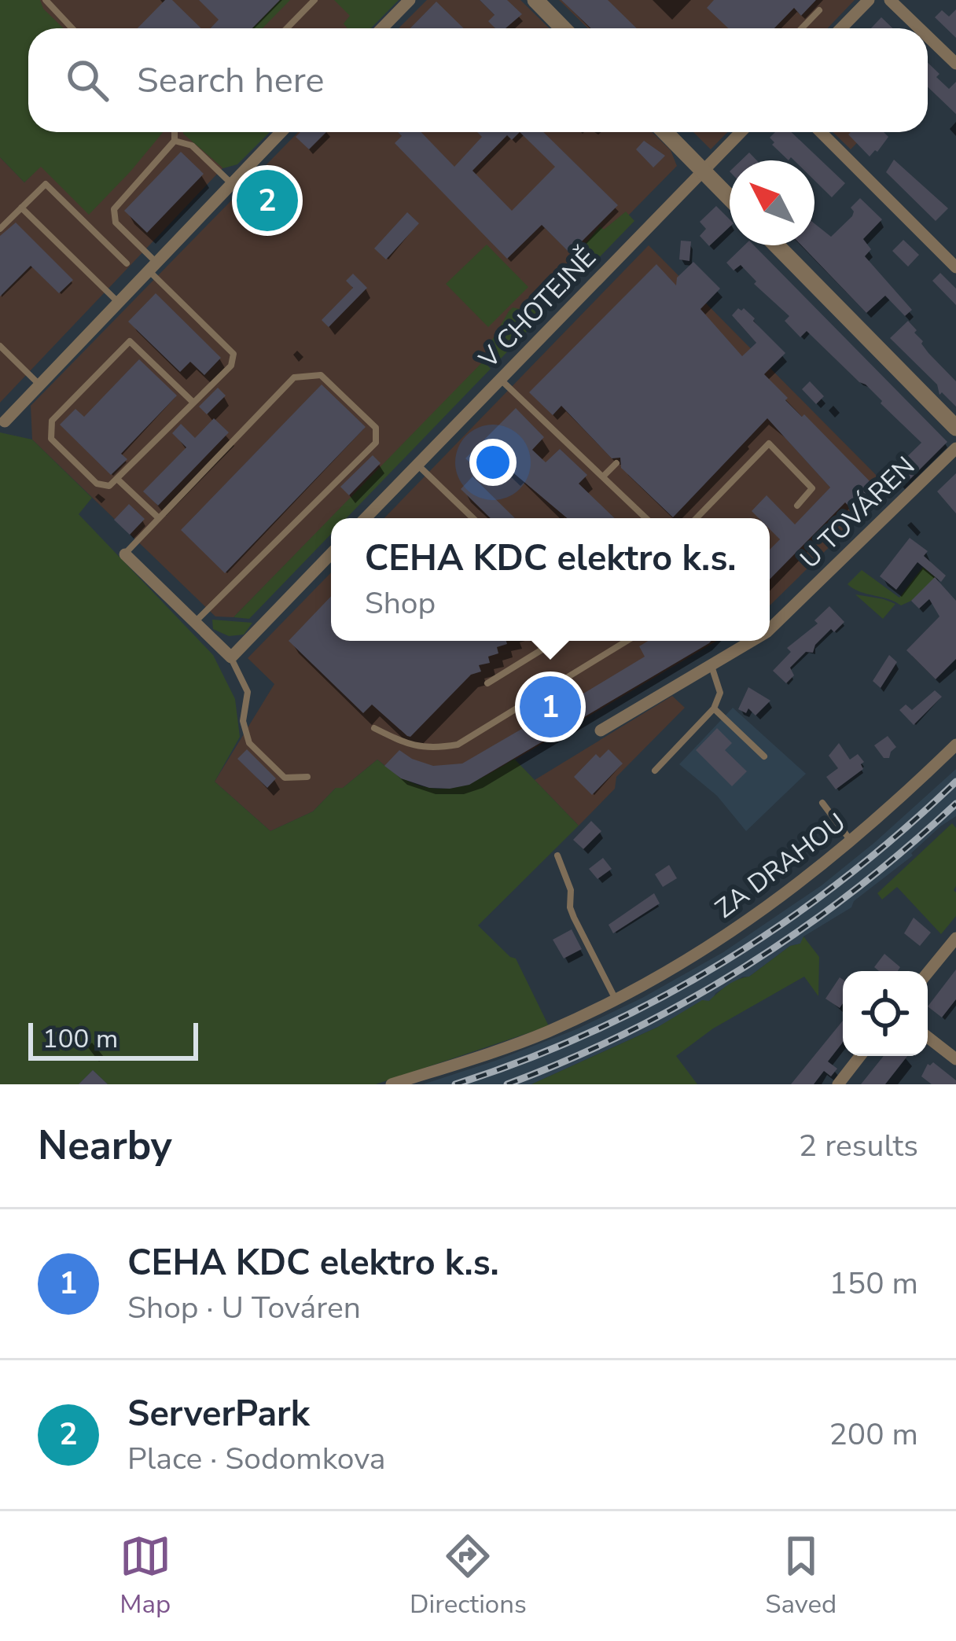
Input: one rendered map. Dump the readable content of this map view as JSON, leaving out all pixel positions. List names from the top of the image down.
{
  "streets": {
    "street": ["V CHOTEJNĚ", "U TOVÁREN", "ZA DRAHOU"]
  },
  "scale_bar": "100 m",
  "north": "top left",
  "page": {
    "search": "Search here",
    "pins": ["2", "1"],
    "popup": ["CEHA KDC elektro k.s.", "Shop"],
    "scale": "100 m",
    "heading": ["Nearby", "2 results"],
    "list": [
      {
        "mark": "1",
        "name": "CEHA KDC elektro k.s.",
        "note": "Shop · U Továren",
        "value": "150 m"
      },
      {
        "mark": "2",
        "name": "ServerPark",
        "note": "Place · Sodomkova",
        "value": "200 m"
      }
    ],
    "nav": ["Map", "Directions", "Saved"]
  }
}
